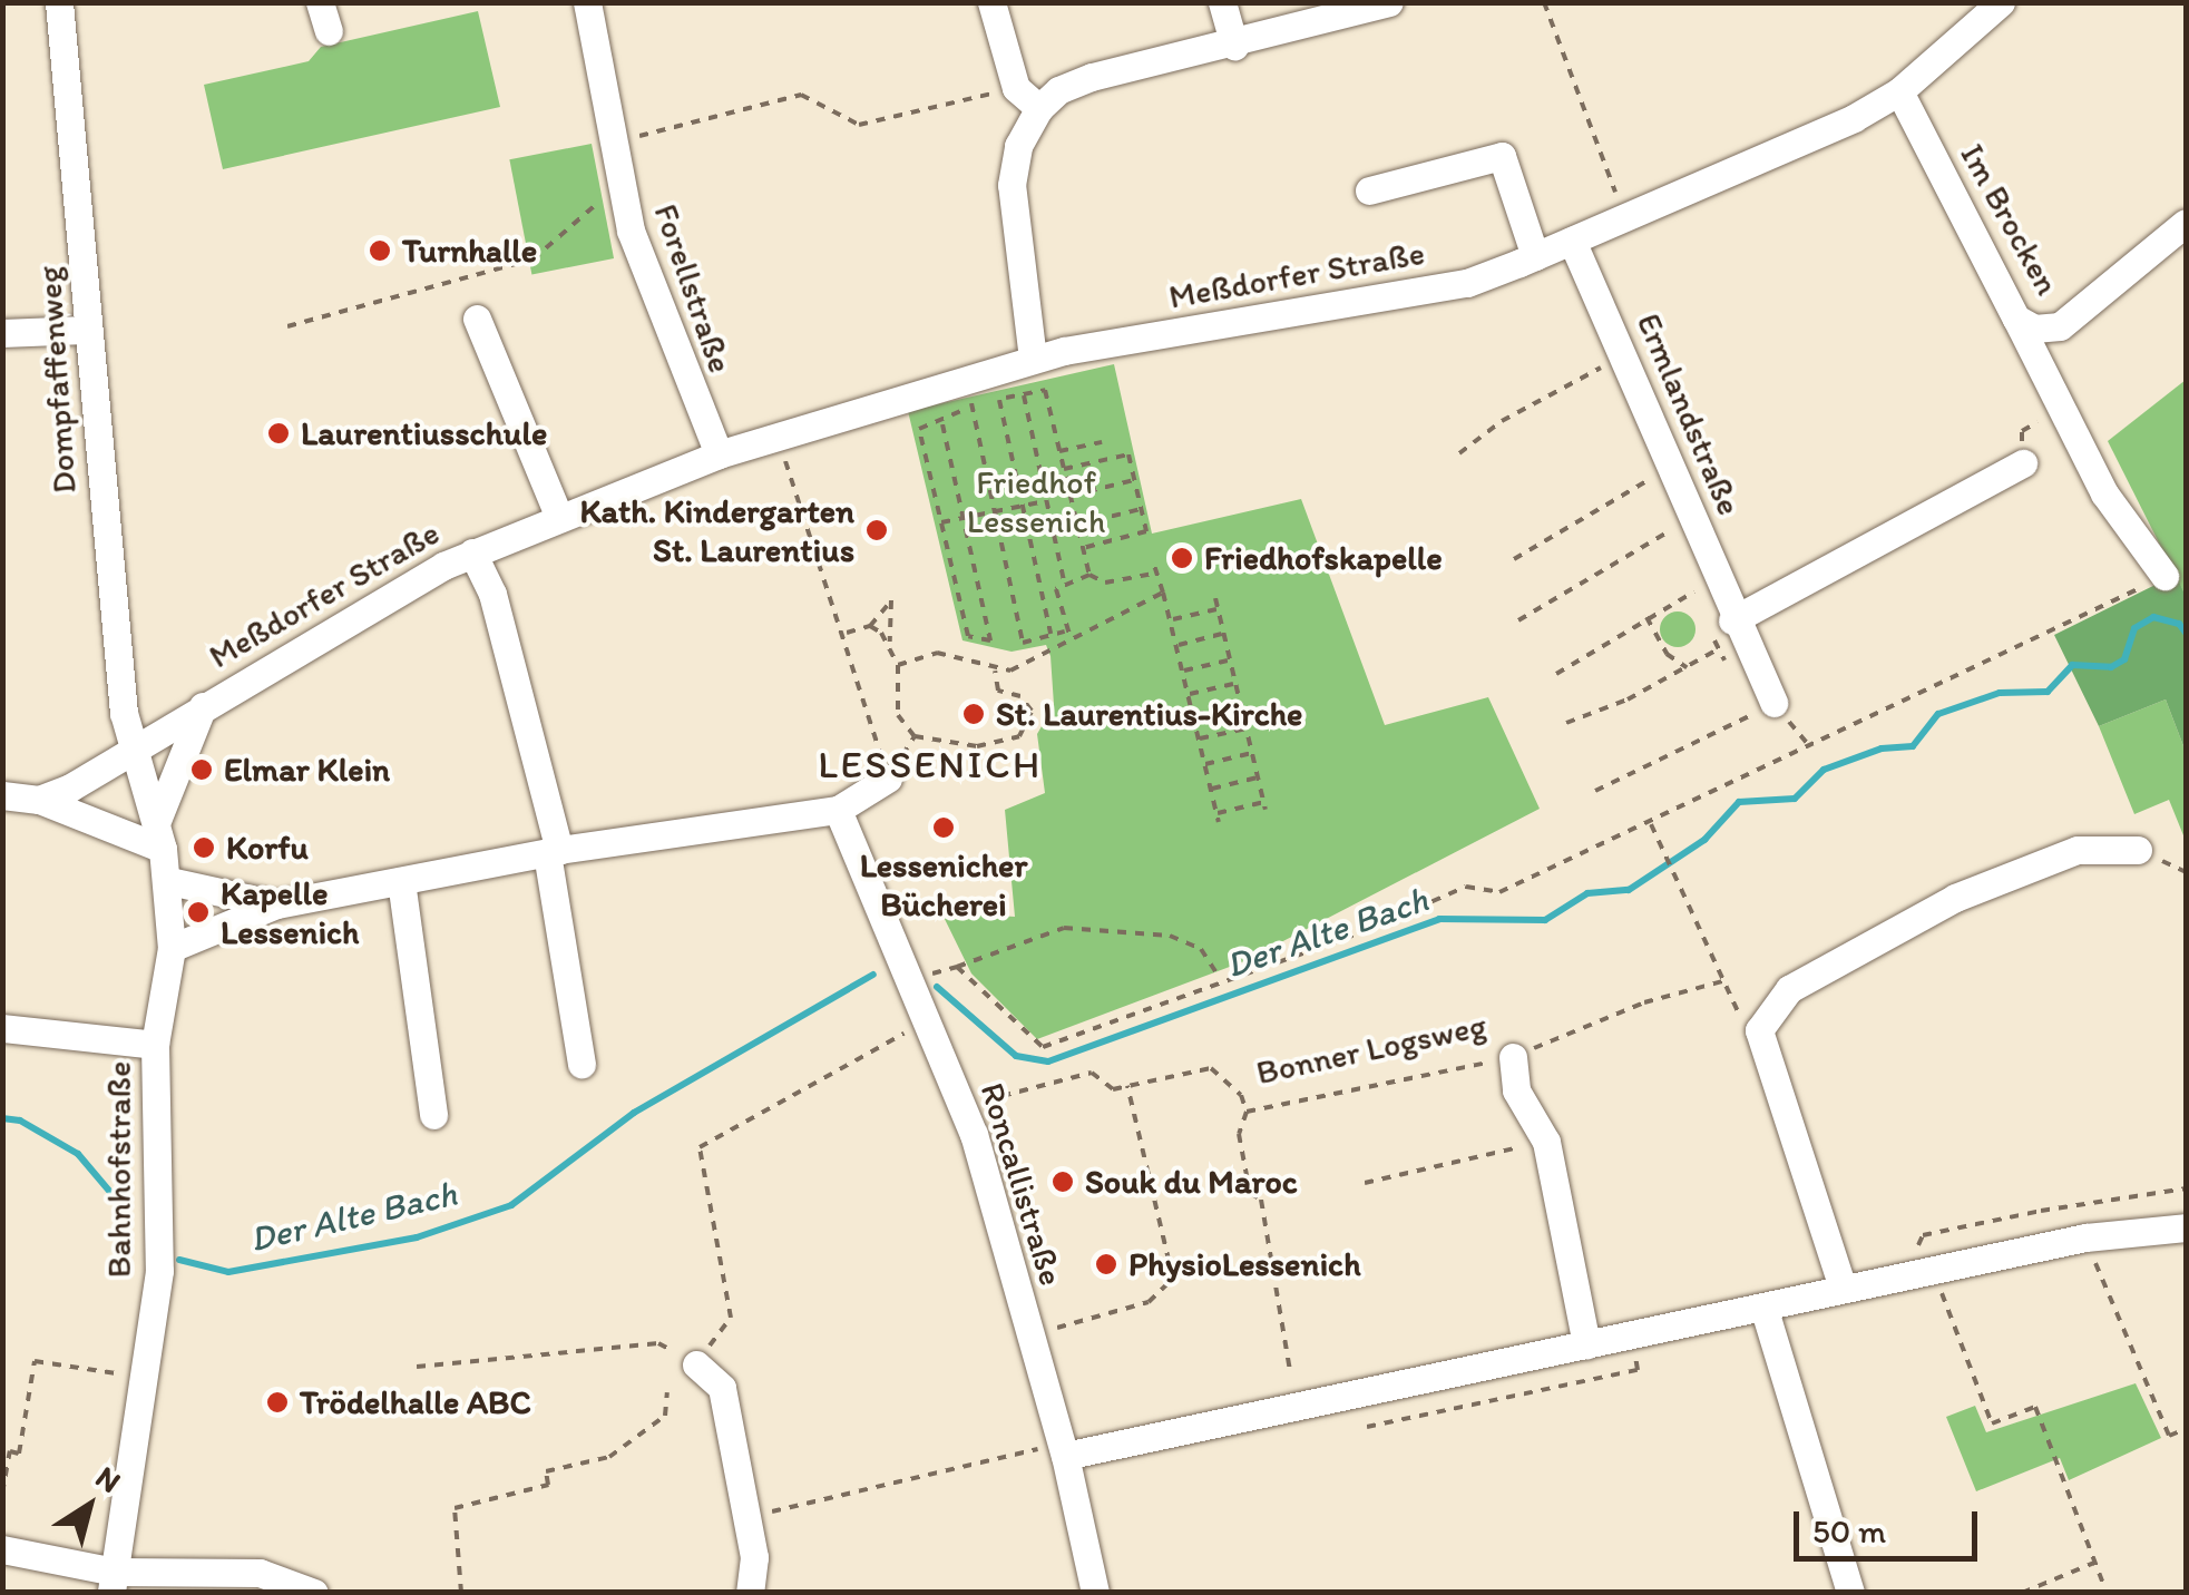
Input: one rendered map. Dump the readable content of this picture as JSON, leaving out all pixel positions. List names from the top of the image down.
{
  "streets": {
    "street": [
      "Im Brocken",
      "Meßdorfer Straße",
      "Forellstraße",
      "Dompfaffenweg",
      "Ermlandstraße",
      "Bonner Logsweg",
      "Bahnhofstraße",
      "Roncallistraße"
    ]
  },
  "crossings": [
    ["Im Brocken", "Meßdorfer Straße"],
    ["Meßdorfer Straße", "Forellstraße"],
    ["Meßdorfer Straße", "Dompfaffenweg"],
    ["Meßdorfer Straße", "Ermlandstraße"],
    ["Meßdorfer Straße", "Bahnhofstraße"],
    ["Dompfaffenweg", "Bahnhofstraße"]
  ],
  "districts": ["LESSENICH"],
  "water": ["Der Alte Bach"],
  "parks": ["Friedhof Lessenich"],
  "places": [
    "Turnhalle",
    "Laurentiusschule",
    "Kath. Kindergarten St. Laurentius",
    "Friedhofskapelle",
    "St. Laurentius-Kirche",
    "Elmar Klein",
    "Lessenicher Bücherei",
    "Korfu",
    "Kapelle Lessenich",
    "Souk du Maroc",
    "PhysioLessenich",
    "Trödelhalle ABC"
  ],
  "scale_bar": "50 m",
  "north": "top right"
}
